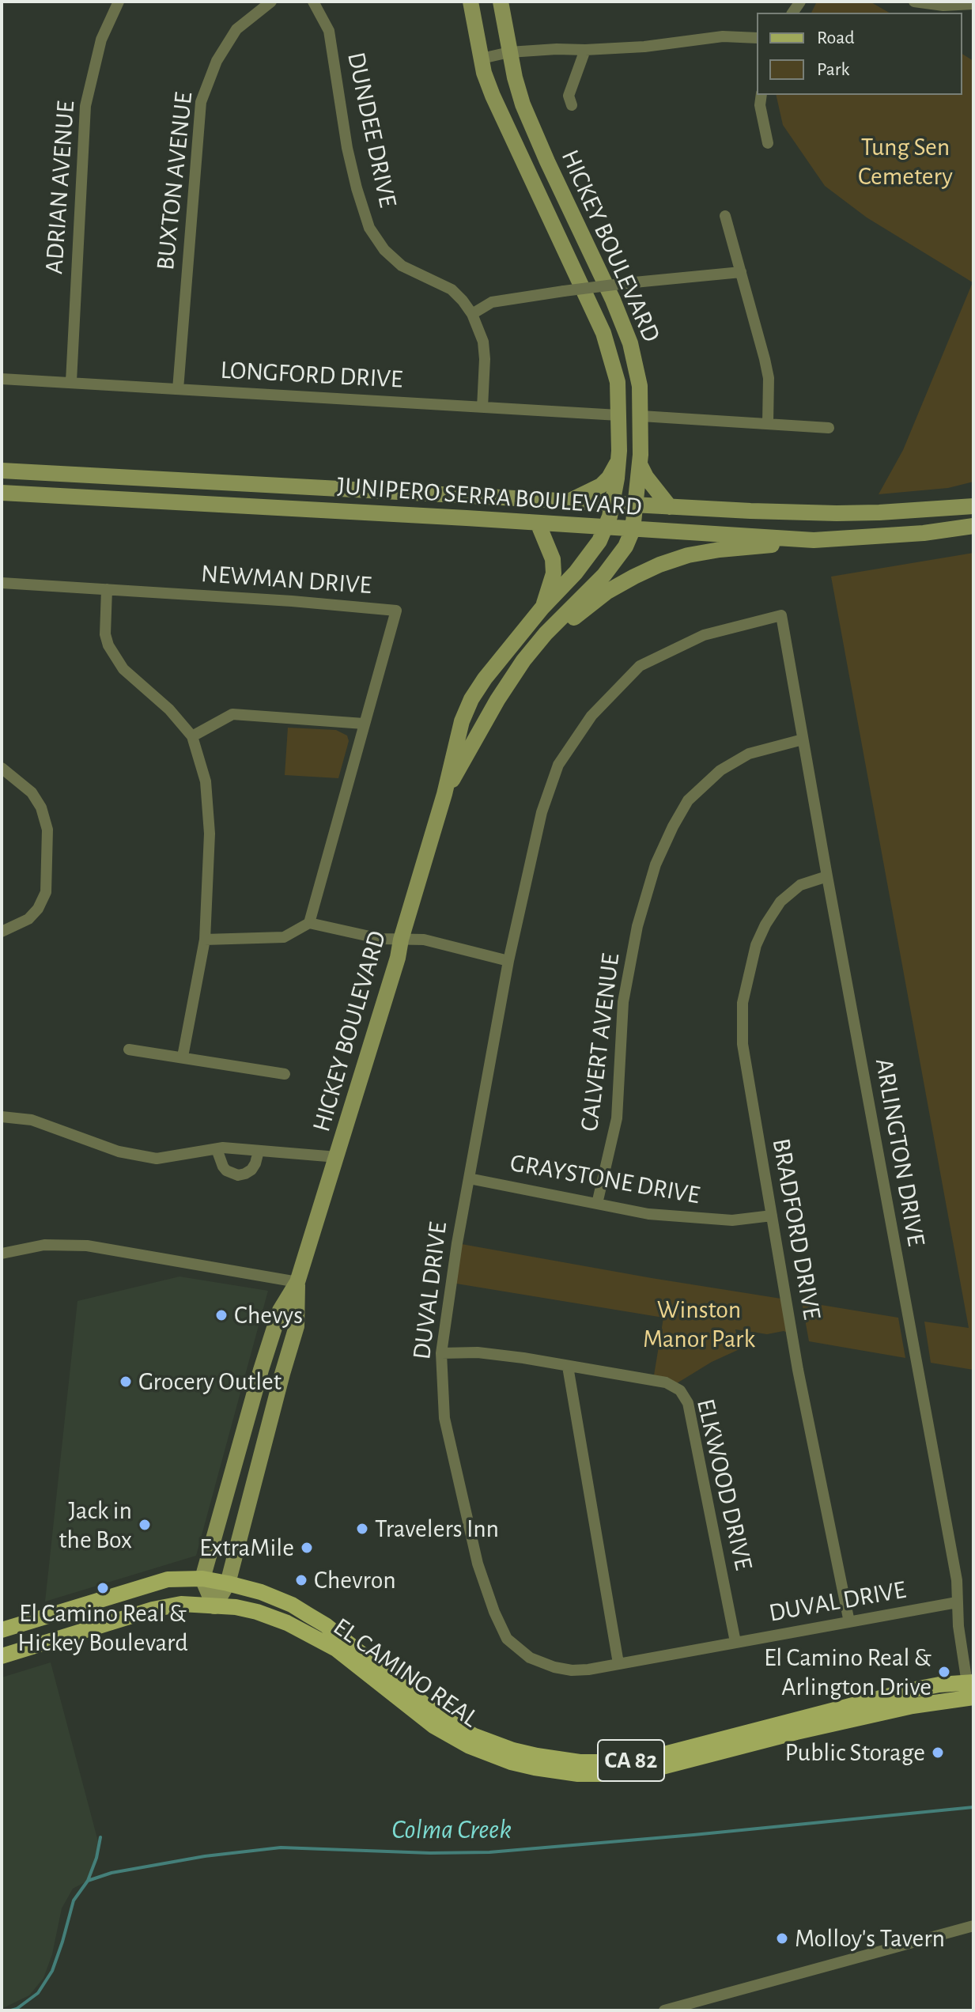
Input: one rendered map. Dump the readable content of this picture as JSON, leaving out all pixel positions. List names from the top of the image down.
{
  "streets": {
    "main road": [
      "HICKEY BOULEVARD",
      "JUNIPERO SERRA BOULEVARD",
      "EL CAMINO REAL",
      "CA 82"
    ],
    "street": [
      "DUNDEE DRIVE",
      "BUXTON AVENUE",
      "ADRIAN AVENUE",
      "LONGFORD DRIVE",
      "NEWMAN DRIVE",
      "CALVERT AVENUE",
      "ARLINGTON DRIVE",
      "GRAYSTONE DRIVE",
      "BRADFORD DRIVE",
      "DUVAL DRIVE",
      "ELKWOOD DRIVE"
    ]
  },
  "crossings": [
    ["DUNDEE DRIVE", "LONGFORD DRIVE"],
    ["BUXTON AVENUE", "LONGFORD DRIVE"],
    ["ADRIAN AVENUE", "LONGFORD DRIVE"],
    ["HICKEY BOULEVARD", "LONGFORD DRIVE"],
    ["HICKEY BOULEVARD", "JUNIPERO SERRA BOULEVARD"],
    ["HICKEY BOULEVARD", "EL CAMINO REAL"],
    ["CALVERT AVENUE", "ARLINGTON DRIVE"],
    ["CALVERT AVENUE", "GRAYSTONE DRIVE"],
    ["ARLINGTON DRIVE", "BRADFORD DRIVE"],
    ["ARLINGTON DRIVE", "DUVAL DRIVE"],
    ["ARLINGTON DRIVE", "EL CAMINO REAL"],
    ["GRAYSTONE DRIVE", "BRADFORD DRIVE"],
    ["GRAYSTONE DRIVE", "DUVAL DRIVE"],
    ["BRADFORD DRIVE", "DUVAL DRIVE"],
    ["DUVAL DRIVE", "ELKWOOD DRIVE"]
  ],
  "water": ["Colma Creek"],
  "parks": ["Tung Sen Cemetery", "Winston Manor Park"],
  "places": [
    "Chevys",
    "Grocery Outlet",
    "Jack in the Box",
    "Travelers Inn",
    "ExtraMile",
    "Chevron",
    "El Camino Real & Hickey Boulevard",
    "El Camino Real & Arlington Drive",
    "Public Storage",
    "Molloy's Tavern"
  ],
  "legend": ["Road", "Park"]
}
